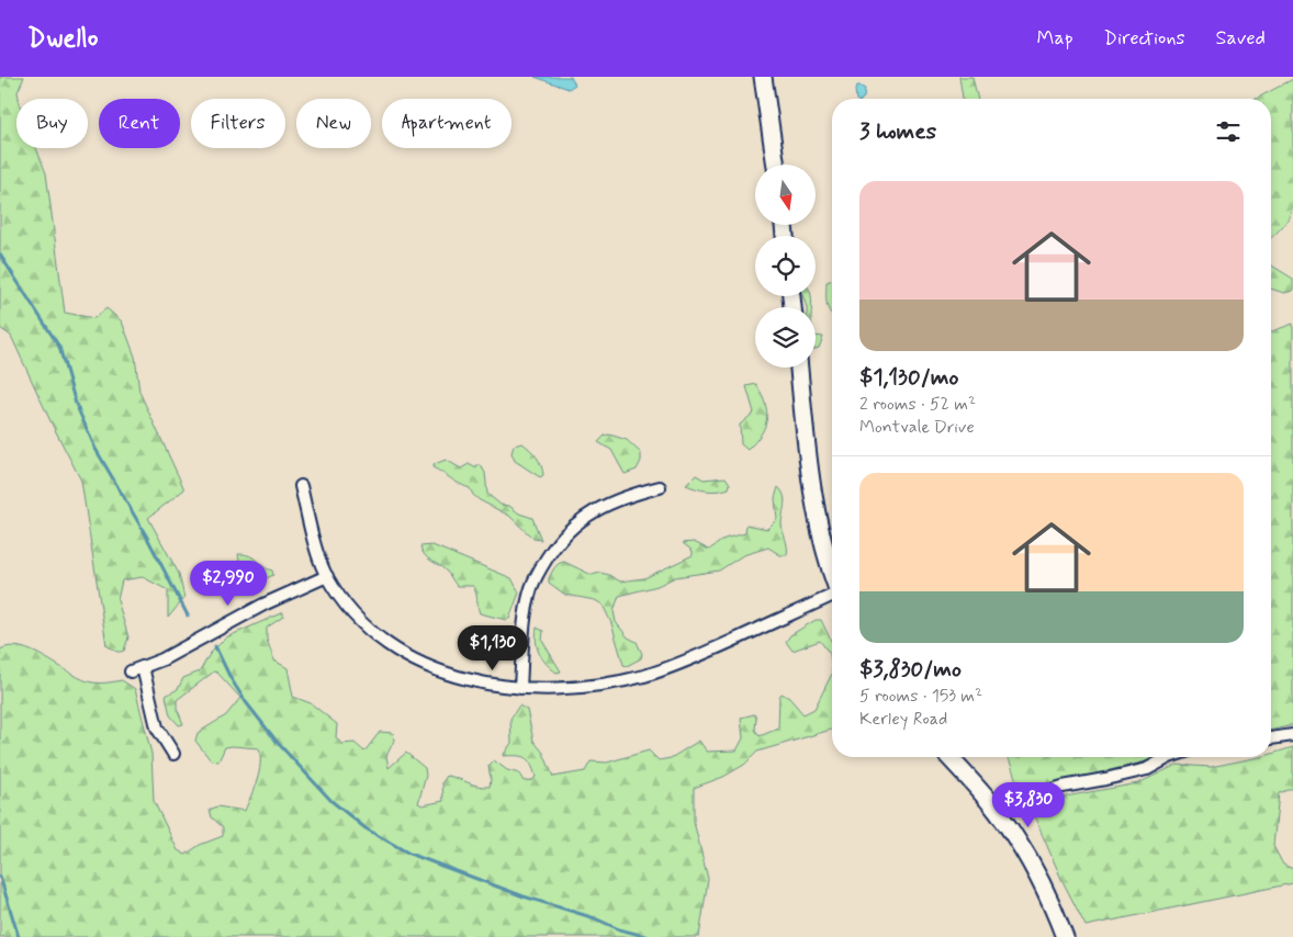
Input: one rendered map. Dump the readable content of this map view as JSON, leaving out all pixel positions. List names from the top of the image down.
{
  "north": "bottom",
  "page": {
    "header": "Dwello",
    "nav": ["Map", "Directions", "Saved"],
    "chip": [
      "Buy",
      "Rent",
      "Filters",
      "New",
      "Apartment"
    ],
    "heading": "3 homes",
    "list": [
      {
        "name": "$1,130/mo",
        "note": "2 rooms · 52 m² · Montvale Drive"
      },
      {
        "name": "$3,830/mo",
        "note": "5 rooms · 153 m² · Kerley Road"
      }
    ],
    "price": ["$2,990", "$1,130", "$3,830"]
  }
}
